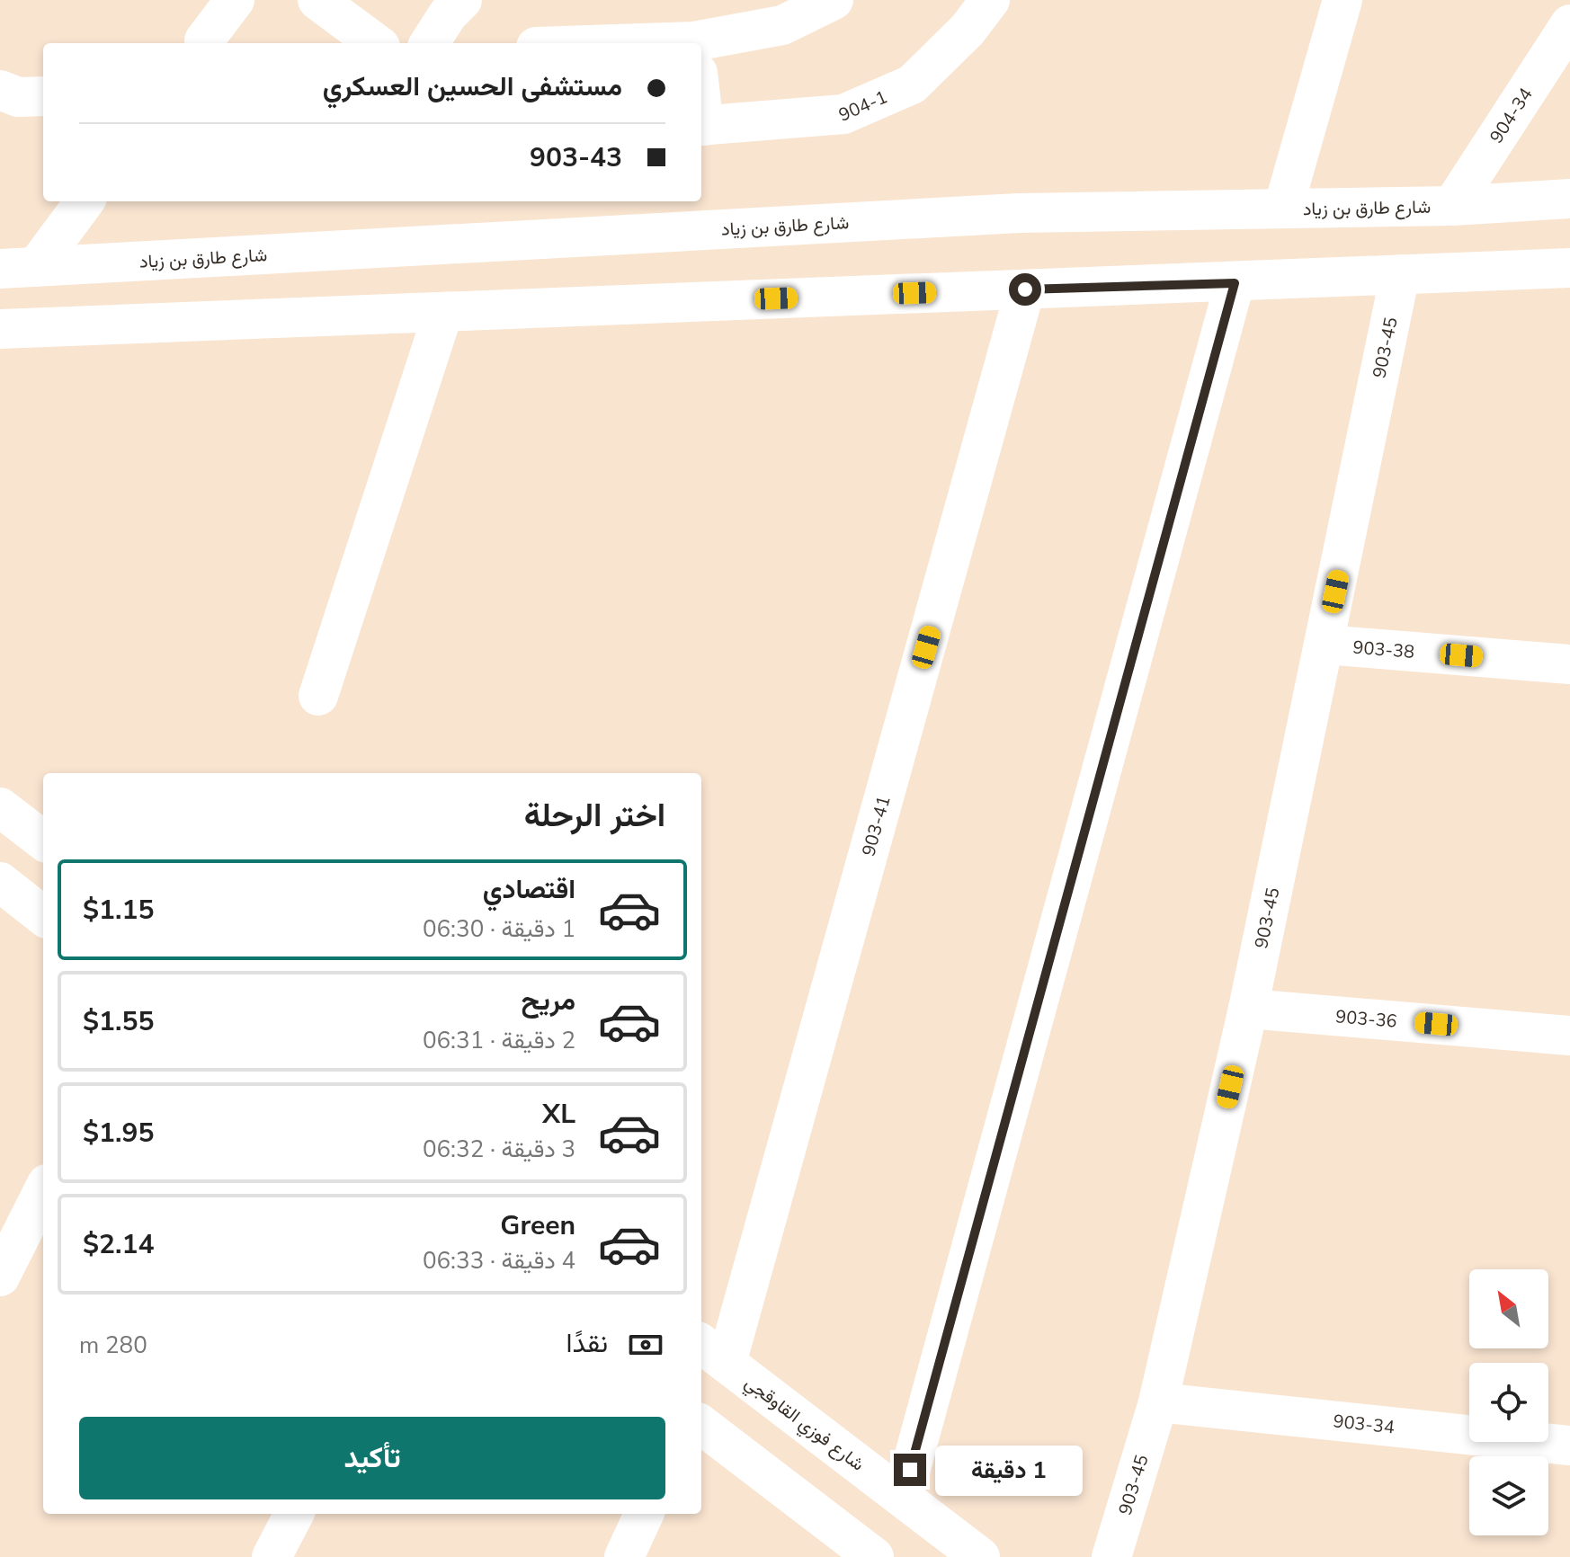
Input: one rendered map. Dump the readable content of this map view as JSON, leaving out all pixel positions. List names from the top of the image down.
{
  "streets": {
    "street": [
      "904-1",
      "904-34",
      "شارع طارق بن زياد",
      "903-45",
      "903-38",
      "903-41",
      "903-36",
      "شارع فوزي القاوقجي",
      "903-34"
    ]
  },
  "crossings": [
    ["904-34", "شارع طارق بن زياد"],
    ["903-45", "903-38"],
    ["903-45", "903-36"],
    ["903-45", "903-34"],
    ["903-41", "شارع فوزي القاوقجي"]
  ],
  "north": "top left",
  "page": {
    "banner": ["مستشفى الحسين العسكري", "903-43"],
    "heading": "اختر الرحلة",
    "list": [
      {
        "name": "اقتصادي",
        "note": "1 دقيقة · 06:30",
        "value": "$1.15"
      },
      {
        "name": "مريح",
        "note": "2 دقيقة · 06:31",
        "value": "$1.55"
      },
      {
        "name": "XL",
        "note": "3 دقيقة · 06:32",
        "value": "$1.95"
      },
      {
        "name": "Green",
        "note": "4 دقيقة · 06:33",
        "value": "$2.14"
      }
    ],
    "pay": ["نقدًا", "280 m"],
    "buttons": "تأكيد",
    "bubble": "1 دقيقة"
  }
}
